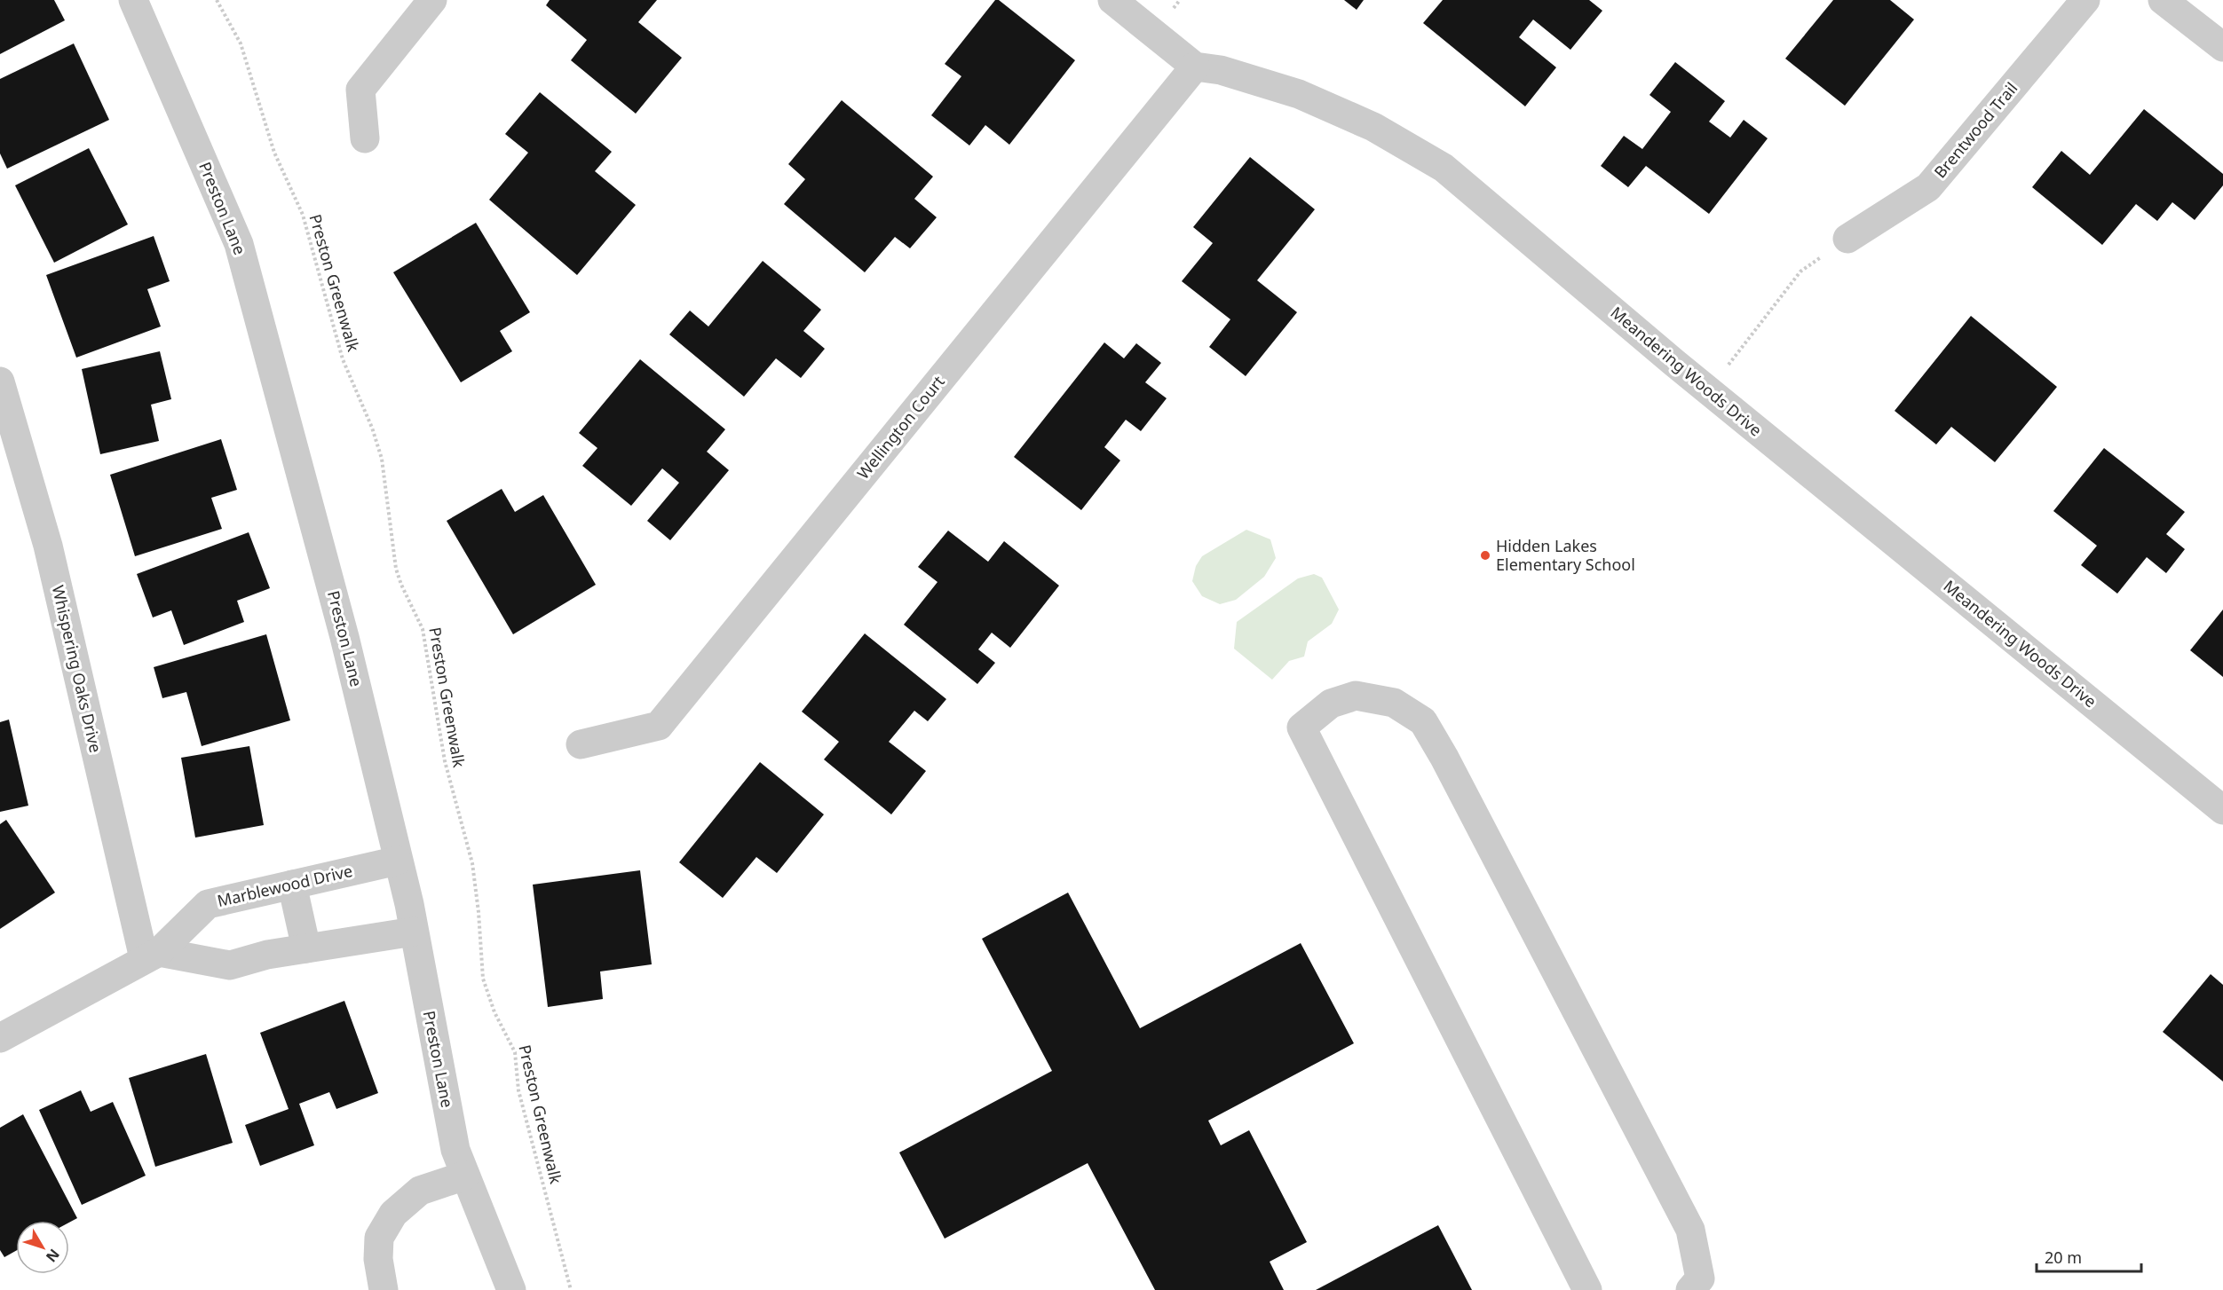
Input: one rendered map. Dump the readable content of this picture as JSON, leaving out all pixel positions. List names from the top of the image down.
{
  "streets": {
    "street": [
      "Brentwood Trail",
      "Preston Lane",
      "Meandering Woods Drive",
      "Wellington Court",
      "Whispering Oaks Drive",
      "Marblewood Drive"
    ],
    "path": ["Preston Greenwalk"]
  },
  "crossings": [
    ["Preston Lane", "Marblewood Drive"],
    ["Meandering Woods Drive", "Wellington Court"],
    ["Whispering Oaks Drive", "Marblewood Drive"]
  ],
  "places": ["Hidden Lakes Elementary School"],
  "scale_bar": "20 m",
  "north": "bottom right"
}
